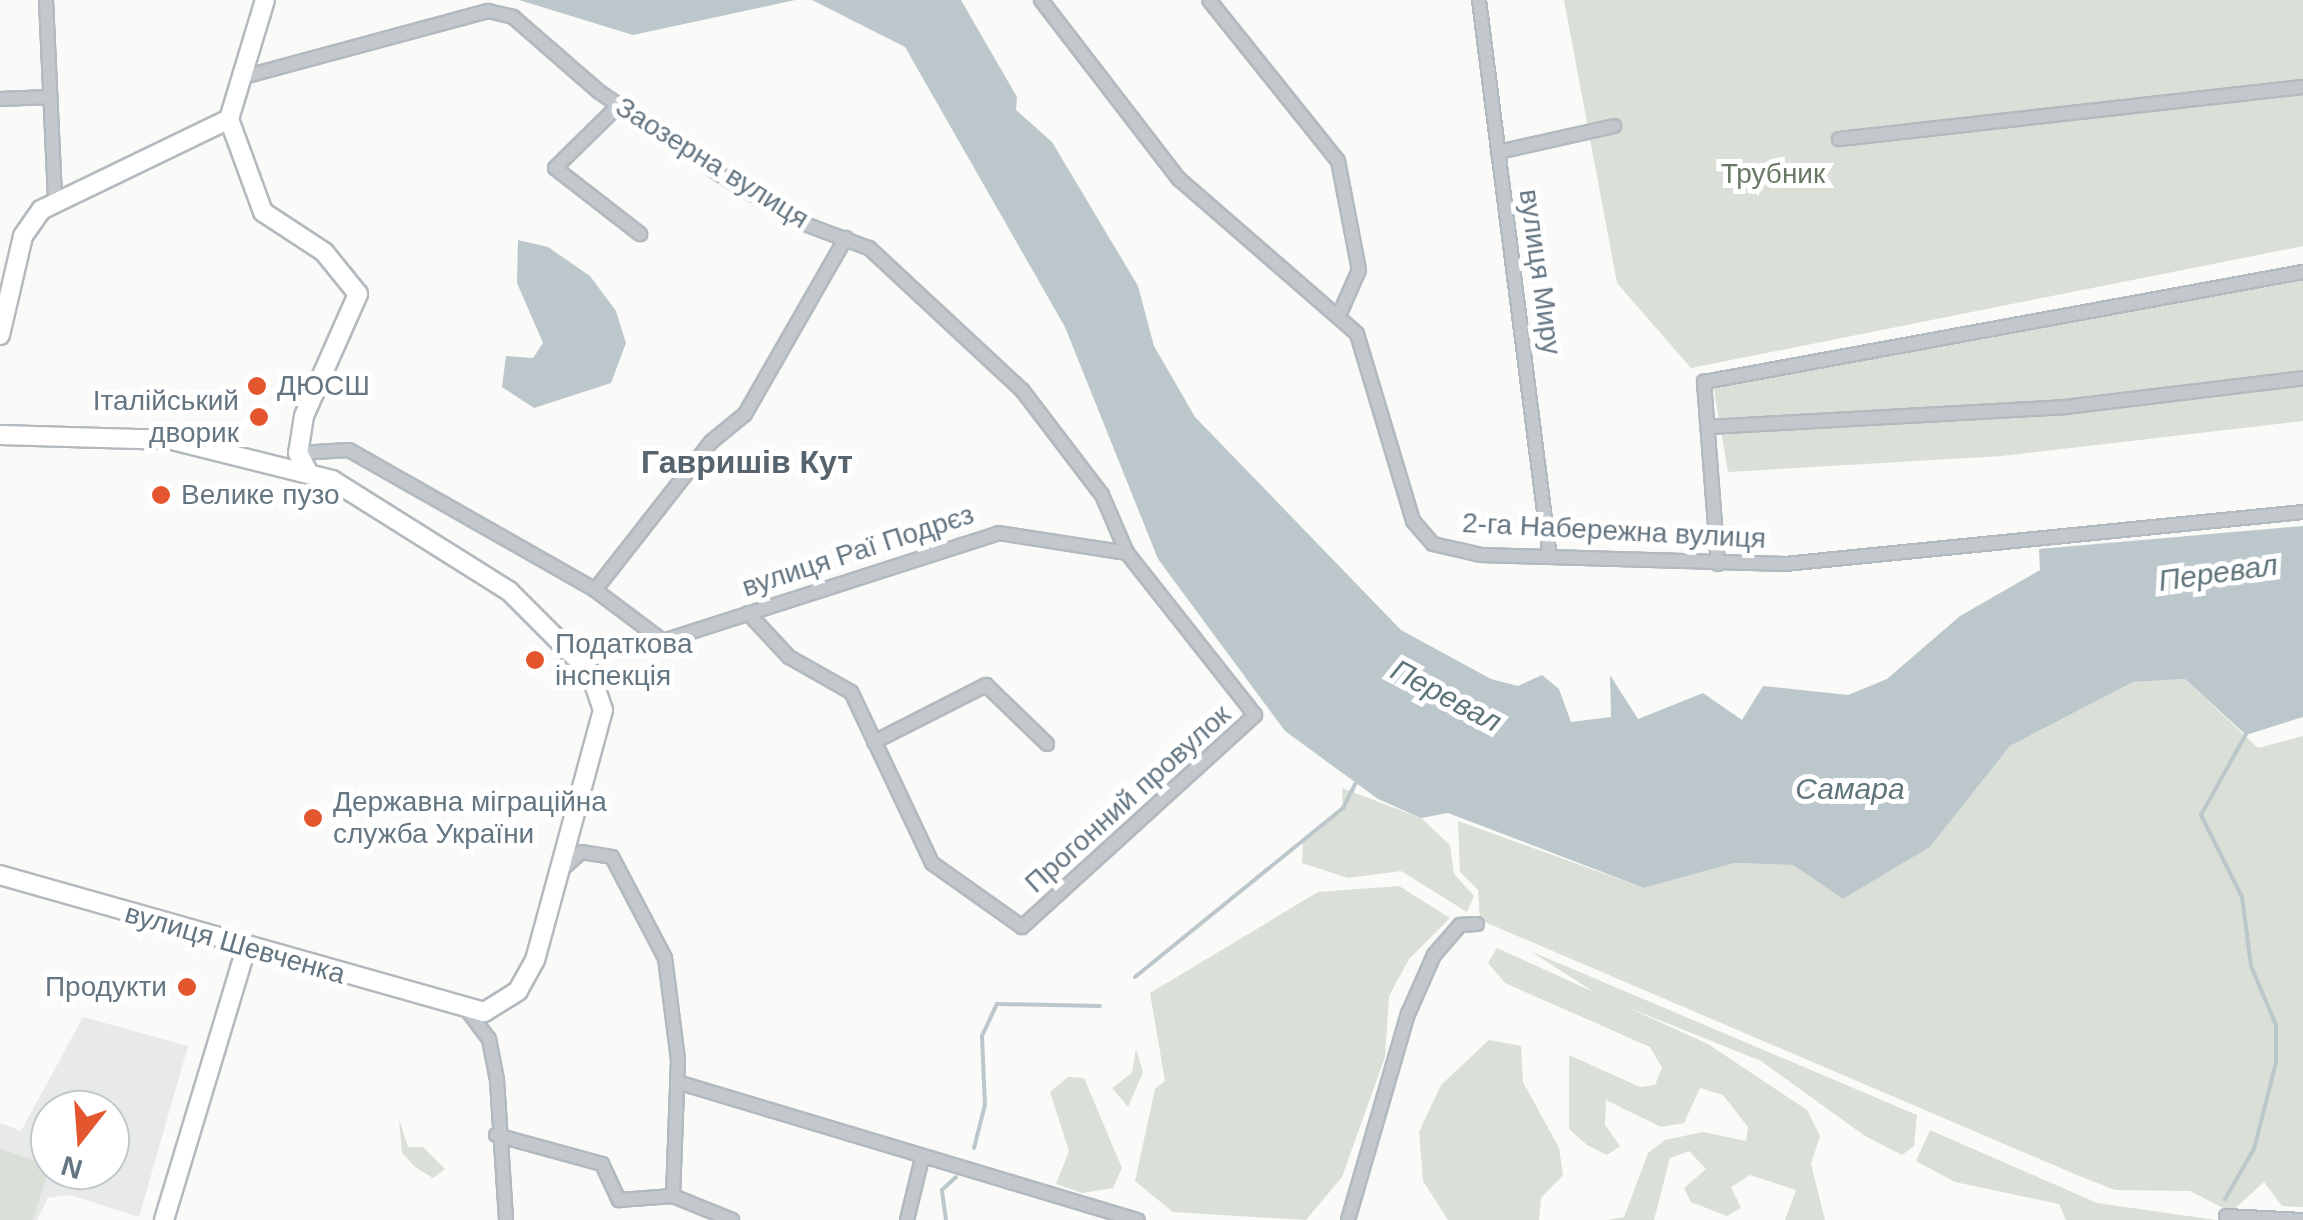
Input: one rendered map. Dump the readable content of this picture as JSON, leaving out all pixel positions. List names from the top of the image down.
{
  "streets": {
    "street": [
      "Заозерна вулиця",
      "вулиця Миру",
      "2-га Набережна вулиця",
      "вулиця Раї Подрєз",
      "Прогонний провулок",
      "вулиця Шевченка"
    ]
  },
  "crossings": [
    ["Заозерна вулиця", "вулиця Раї Подрєз"],
    ["Заозерна вулиця", "Прогонний провулок"],
    ["вулиця Миру", "2-га Набережна вулиця"],
    ["вулиця Раї Подрєз", "Прогонний провулок"]
  ],
  "districts": ["Гавришів Кут"],
  "water": ["Перевал", "Самара"],
  "parks": ["Трубник"],
  "places": [
    "ДЮСШ",
    "Італійський дворик",
    "Велике пузо",
    "Податкова інспекція",
    "Державна міграційна служба України",
    "Продукти"
  ],
  "north": "bottom"
}
